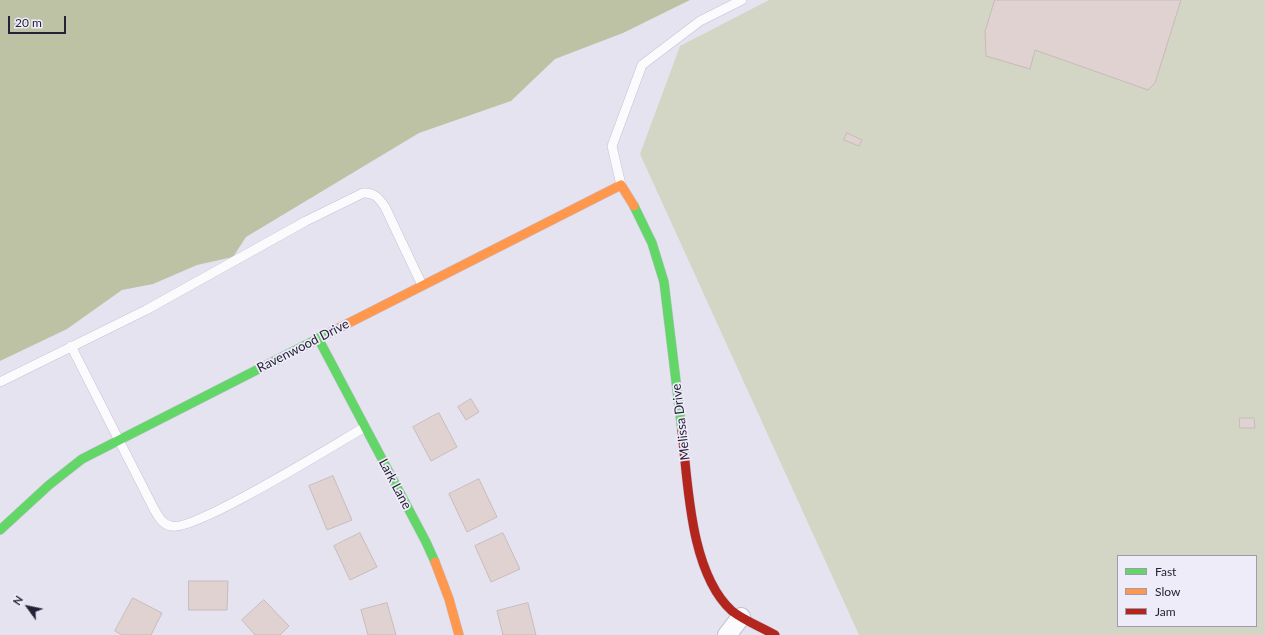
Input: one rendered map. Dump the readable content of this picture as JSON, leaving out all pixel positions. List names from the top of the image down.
{
  "streets": {
    "street": ["Ravenwood Drive", "Melissa Drive", "Lark Lane"]
  },
  "crossings": [
    ["Ravenwood Drive", "Melissa Drive"],
    ["Ravenwood Drive", "Lark Lane"]
  ],
  "legend": ["Fast", "Slow", "Jam"],
  "scale_bar": "20 m",
  "north": "top left"
}
